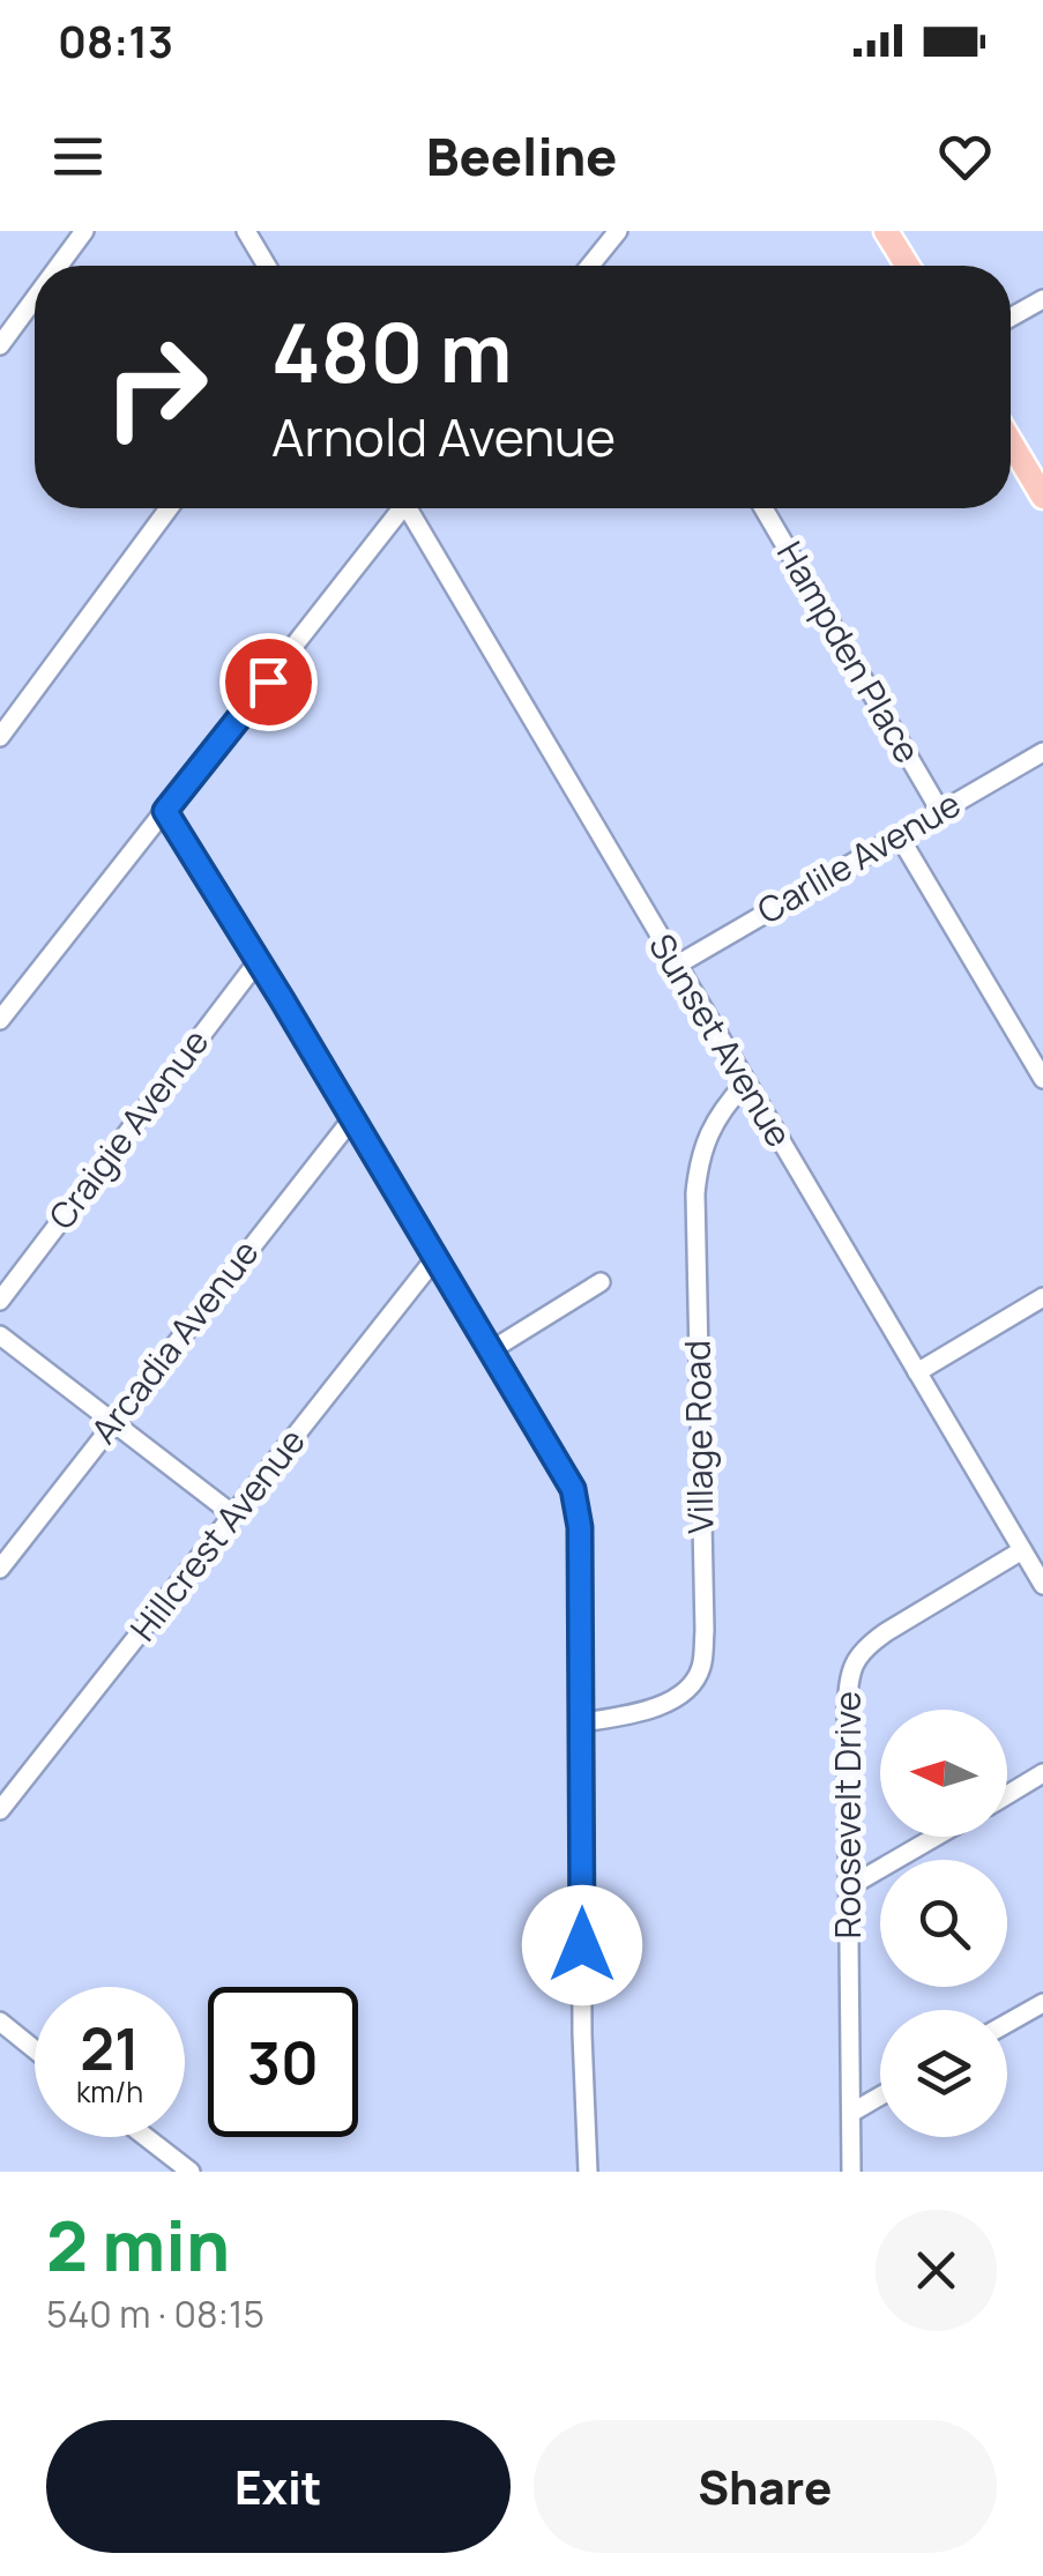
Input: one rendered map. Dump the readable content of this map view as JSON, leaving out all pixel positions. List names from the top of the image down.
{
  "streets": {
    "street": [
      "Hampden Place",
      "Carlile Avenue",
      "Sunset Avenue",
      "Craigie Avenue",
      "Arcadia Avenue",
      "Village Road",
      "Hillcrest Avenue",
      "Roosevelt Drive"
    ]
  },
  "crossings": [
    ["Hampden Place", "Carlile Avenue"],
    ["Carlile Avenue", "Sunset Avenue"],
    ["Sunset Avenue", "Village Road"],
    ["Sunset Avenue", "Roosevelt Drive"]
  ],
  "north": "left",
  "page": {
    "status": "08:13",
    "header": "Beeline",
    "turn": ["480 m", "Arnold Avenue"],
    "speed": "21 km/h",
    "limit": "30",
    "heading": ["2 min", "540 m · 08:15"],
    "buttons": ["Exit", "Share"]
  }
}
